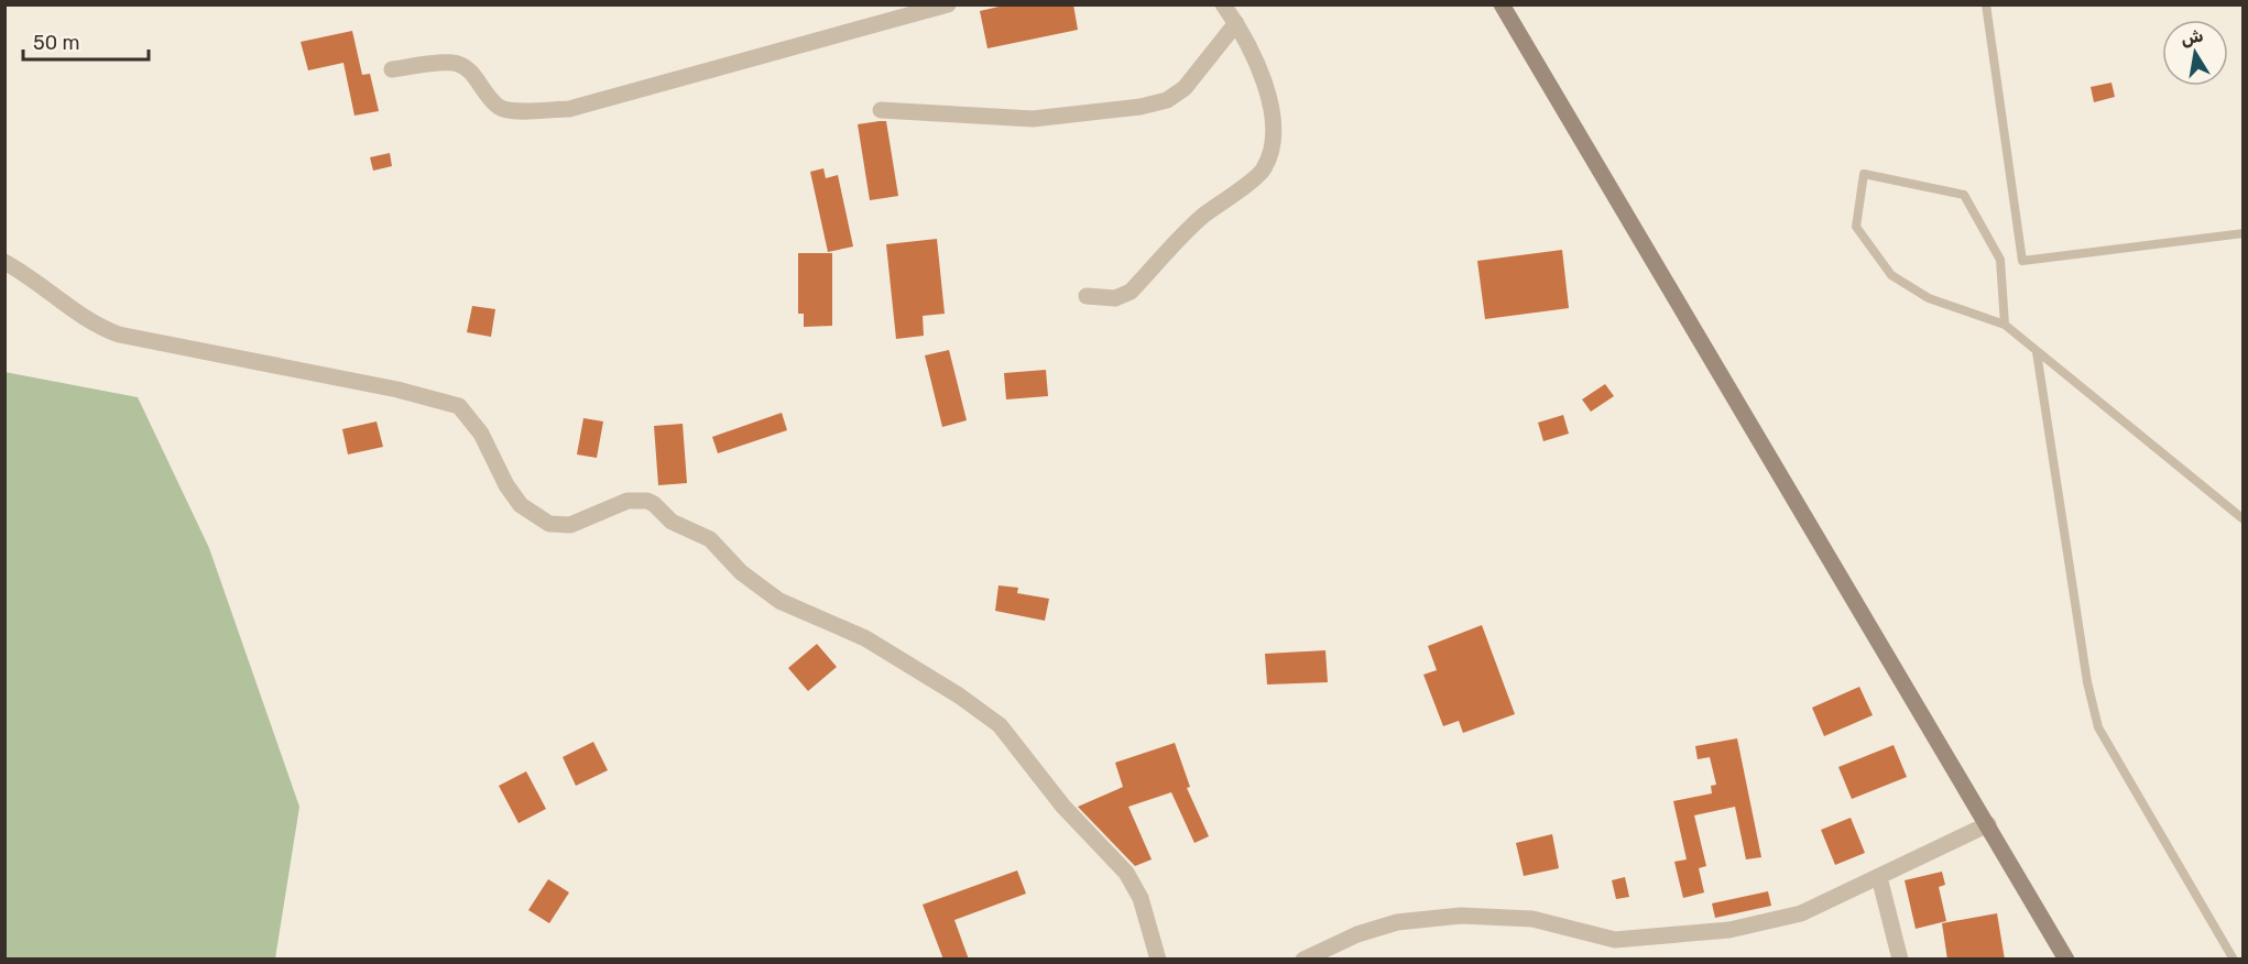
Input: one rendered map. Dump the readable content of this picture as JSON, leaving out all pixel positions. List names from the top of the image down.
{
  "scale_bar": "50 m",
  "north": "top"
}
